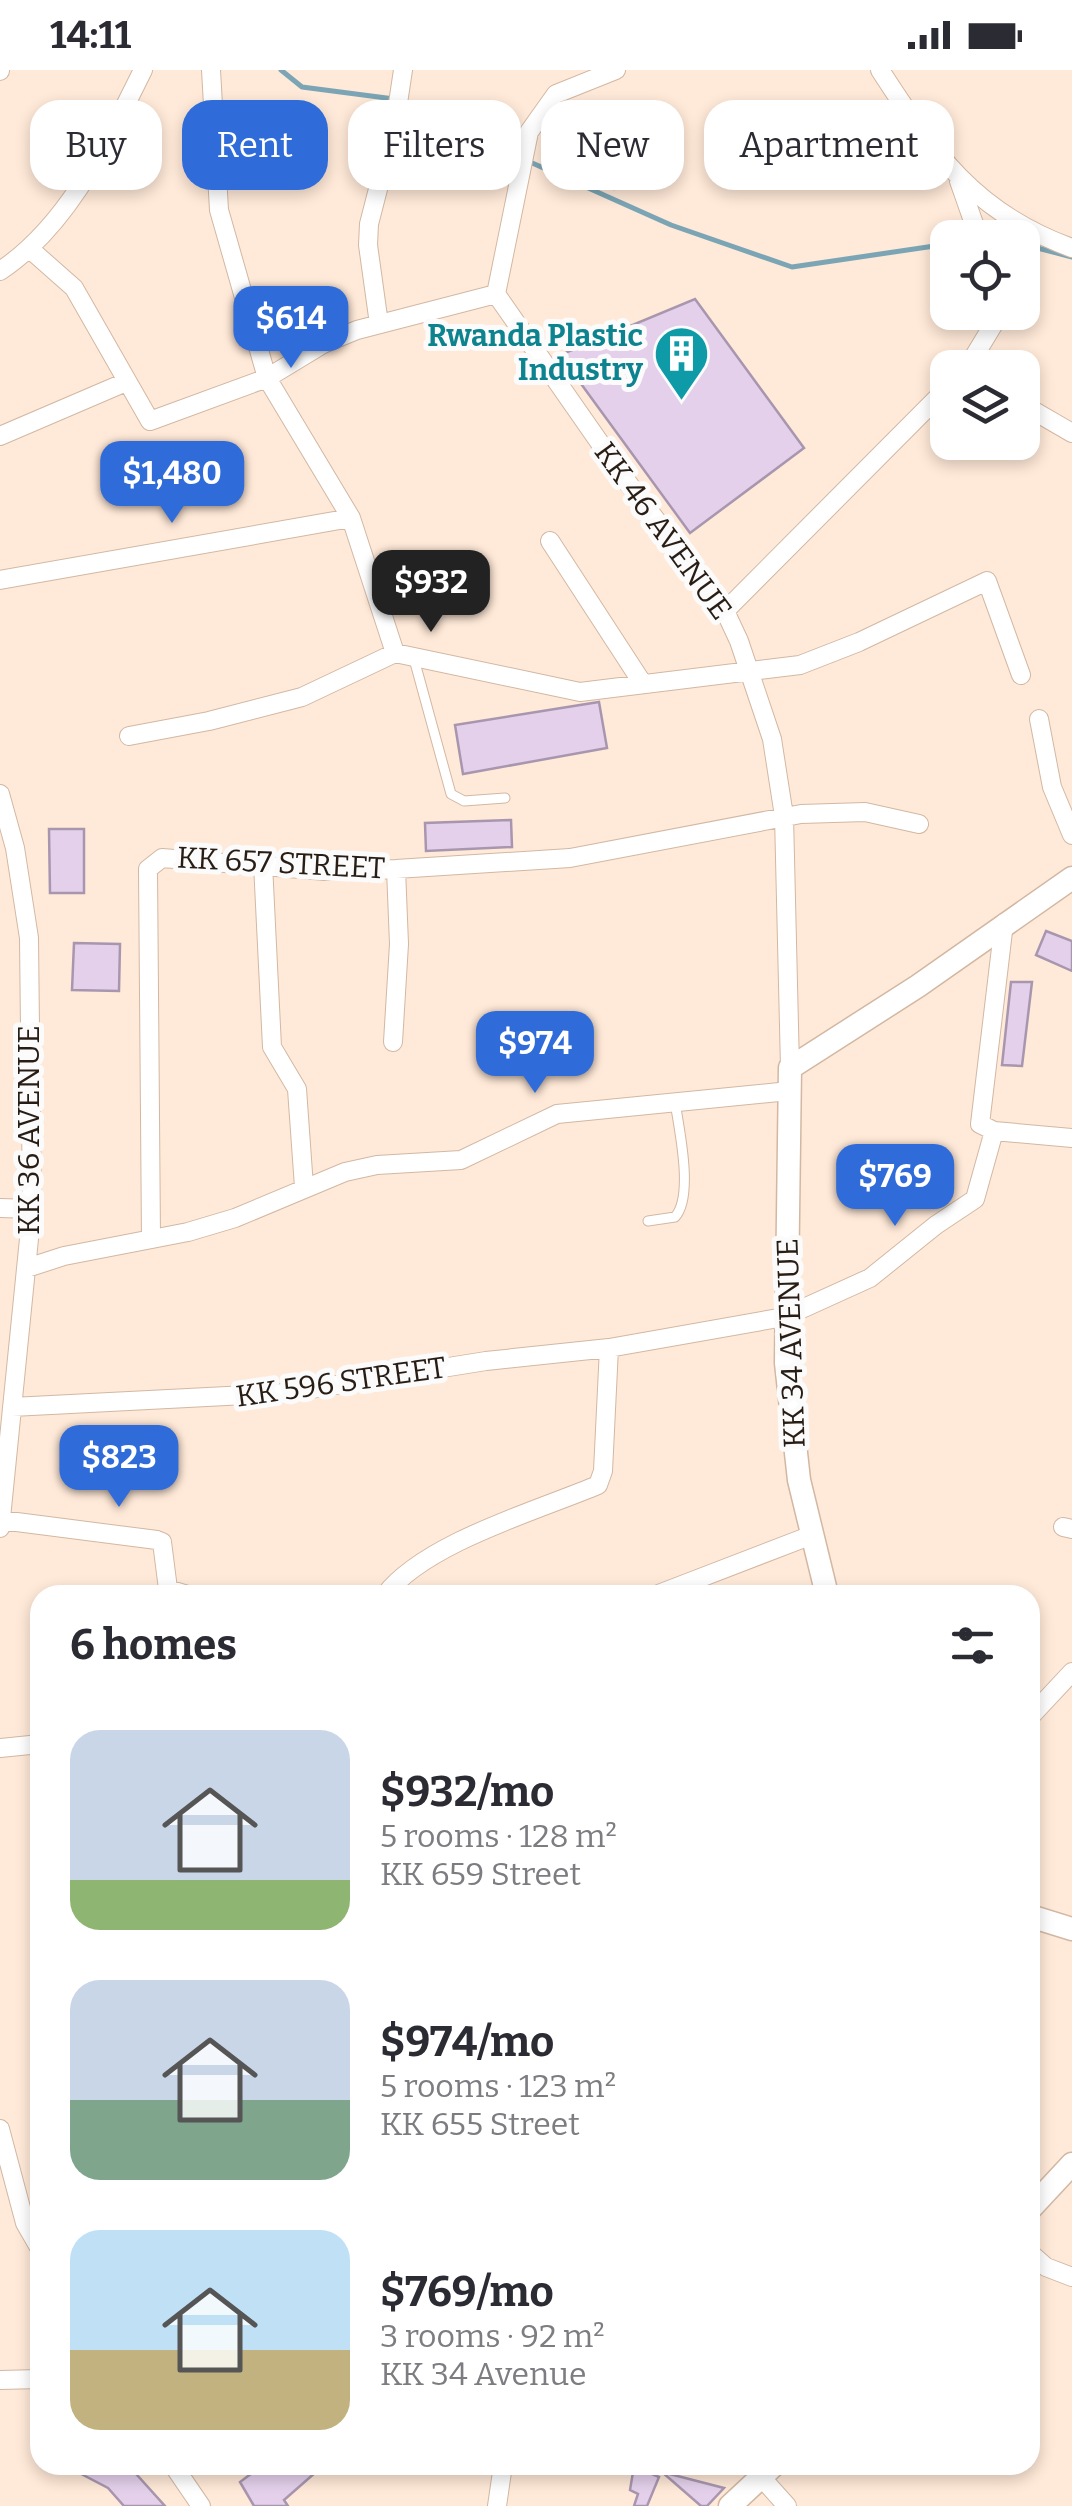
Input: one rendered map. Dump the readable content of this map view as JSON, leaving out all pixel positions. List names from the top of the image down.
{
  "streets": {
    "main road": ["KK 34 AVENUE"],
    "street": [
      "KK 46 AVENUE",
      "KK 657 STREET",
      "KK 36 AVENUE",
      "KK 596 STREET"
    ]
  },
  "crossings": [
    ["KK 46 AVENUE", "KK 657 STREET"],
    ["KK 46 AVENUE", "KK 34 AVENUE"],
    ["KK 36 AVENUE", "KK 596 STREET"],
    ["KK 34 AVENUE", "KK 596 STREET"]
  ],
  "places": {
    "building": ["Rwanda Plastic Industry"]
  },
  "page": {
    "status": "14:11",
    "chip": [
      "Buy",
      "Rent",
      "Filters",
      "New",
      "Apartment"
    ],
    "price": [
      "$614",
      "$1,480",
      "$932",
      "$974",
      "$769",
      "$823"
    ],
    "heading": "6 homes",
    "list": [
      {
        "name": "$932/mo",
        "note": "5 rooms · 128 m² · KK 659 Street"
      },
      {
        "name": "$974/mo",
        "note": "5 rooms · 123 m² · KK 655 Street"
      },
      {
        "name": "$769/mo",
        "note": "3 rooms · 92 m² · KK 34 Avenue"
      }
    ]
  }
}
